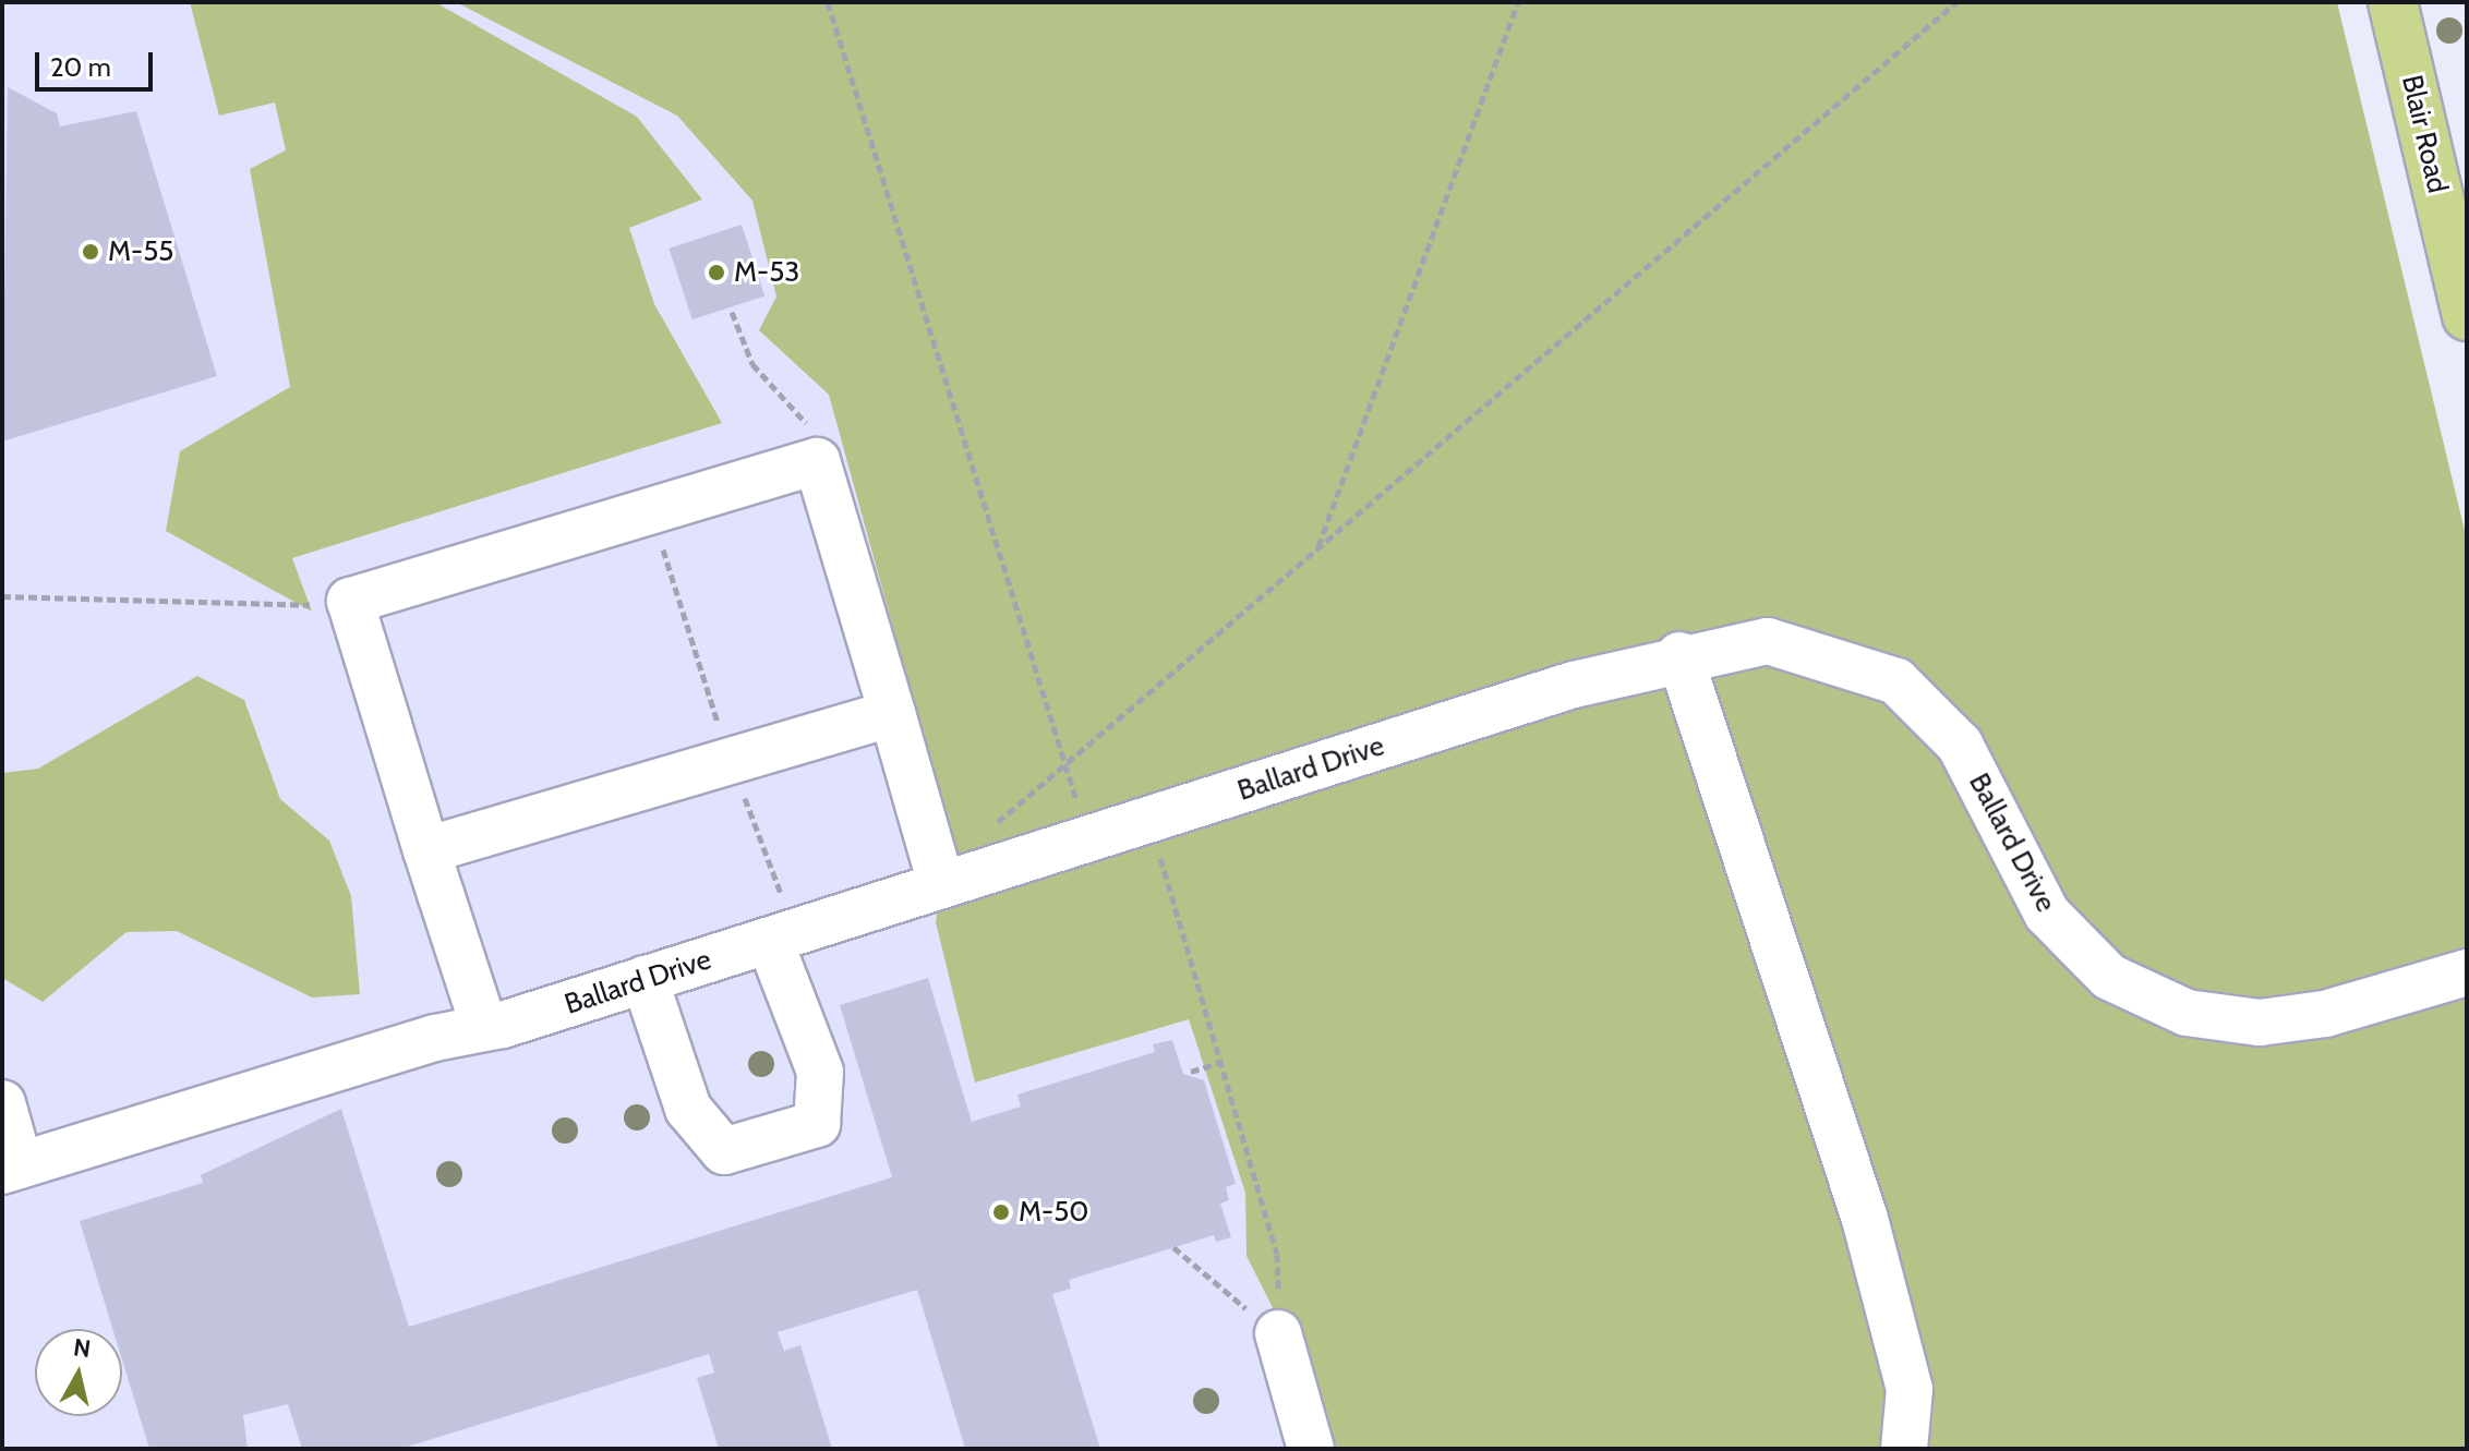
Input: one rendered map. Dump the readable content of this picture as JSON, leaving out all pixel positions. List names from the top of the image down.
{
  "streets": {
    "main road": ["Blair Road"],
    "street": ["Ballard Drive"]
  },
  "places": ["M-55", "M-53", "M-50"],
  "scale_bar": "20 m",
  "north": "top"
}
